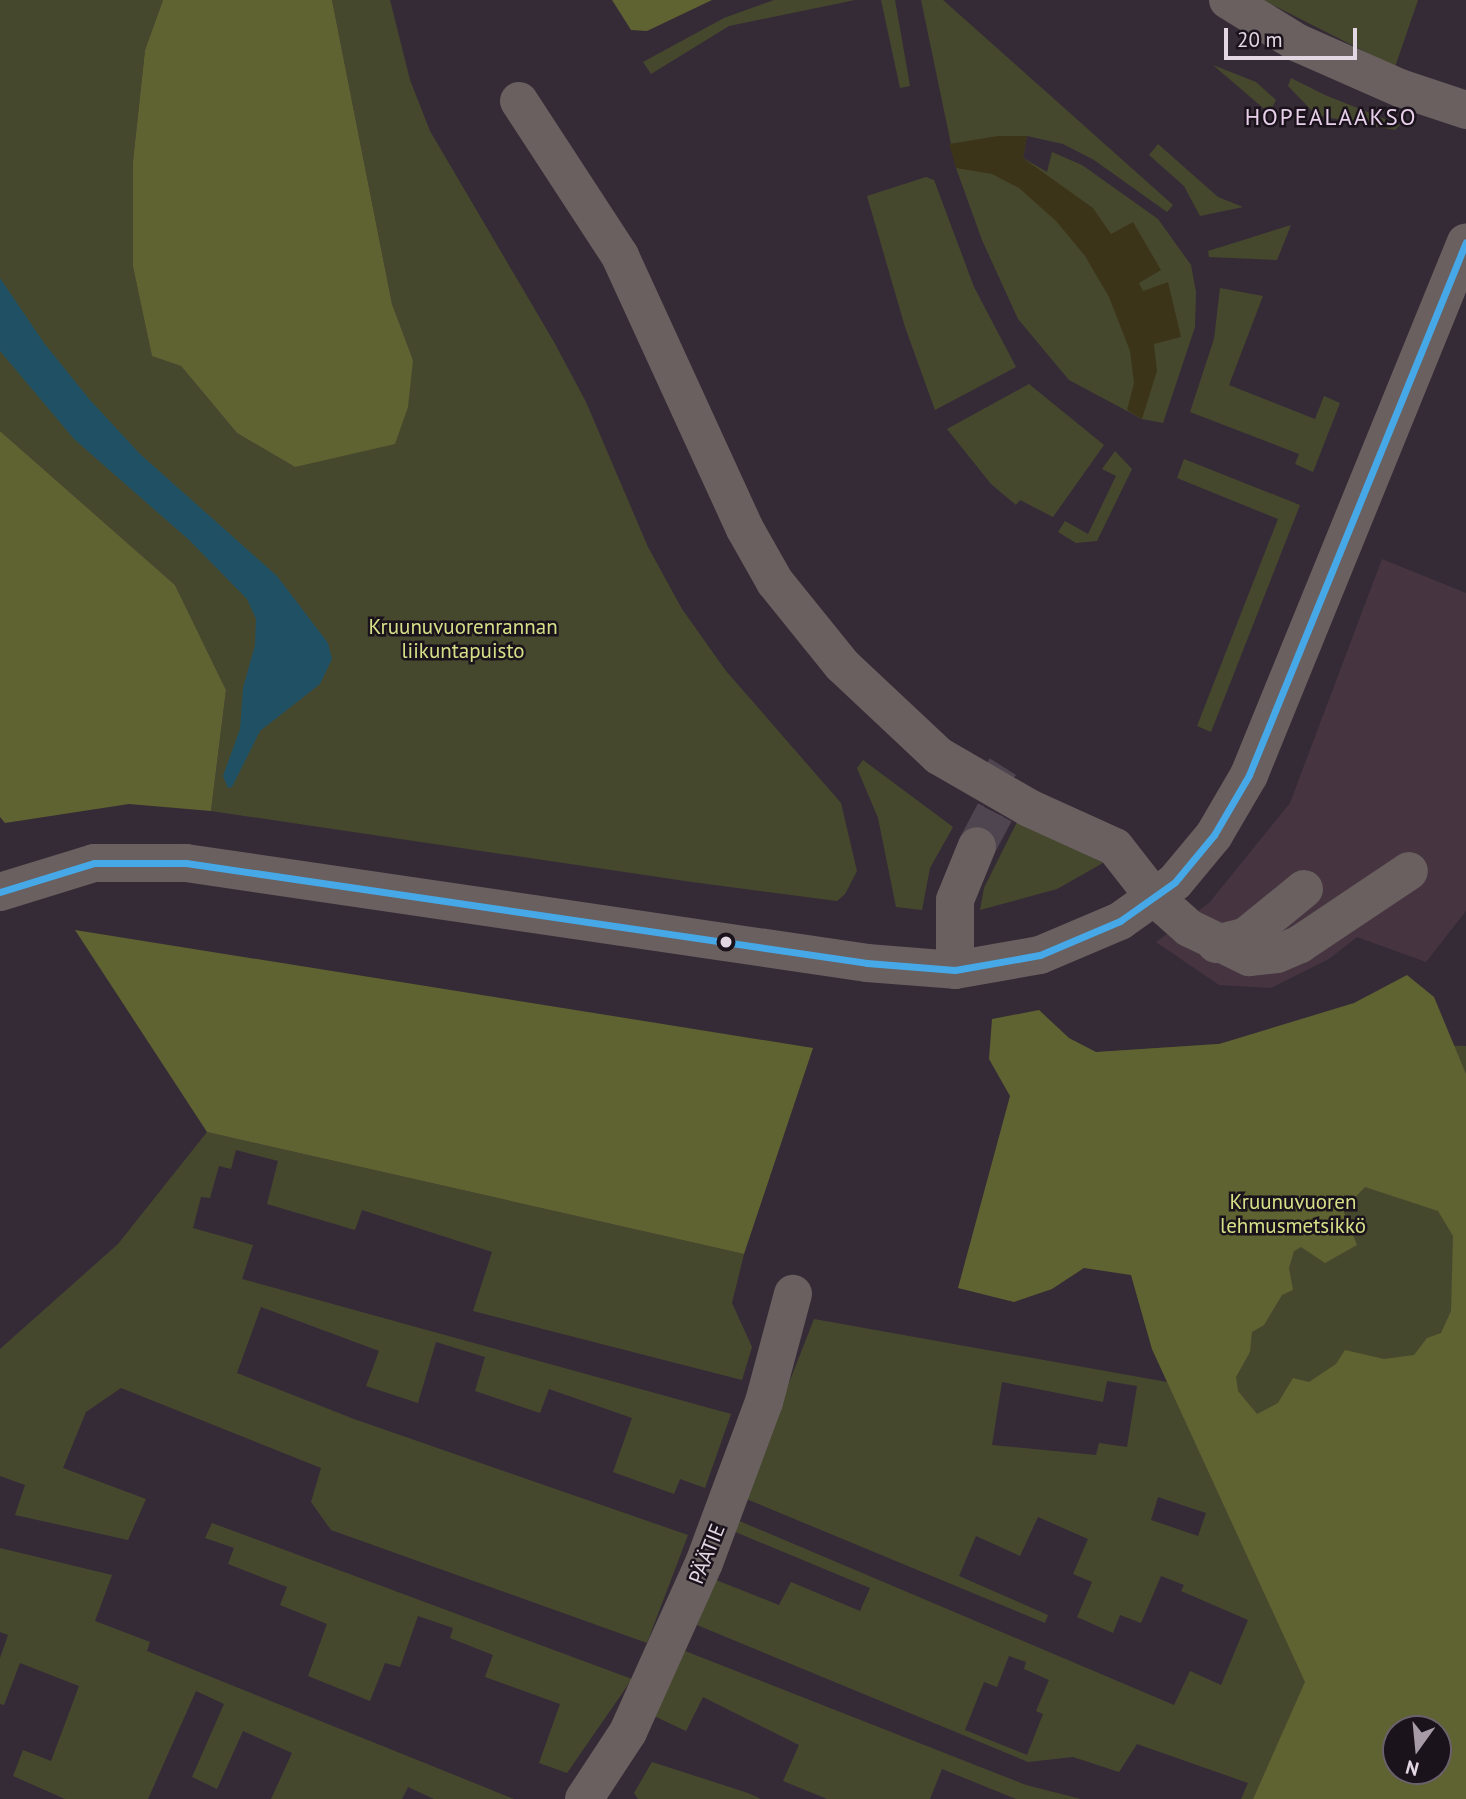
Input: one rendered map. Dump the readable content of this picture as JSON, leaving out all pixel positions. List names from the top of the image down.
{
  "streets": {
    "street": ["PÄÄTIE"]
  },
  "districts": ["HOPEALAAKSO"],
  "parks": ["Kruunuvuorenrannan liikuntapuisto", "Kruunuvuoren lehmusmetsikkö"],
  "scale_bar": "20 m",
  "north": "bottom"
}
